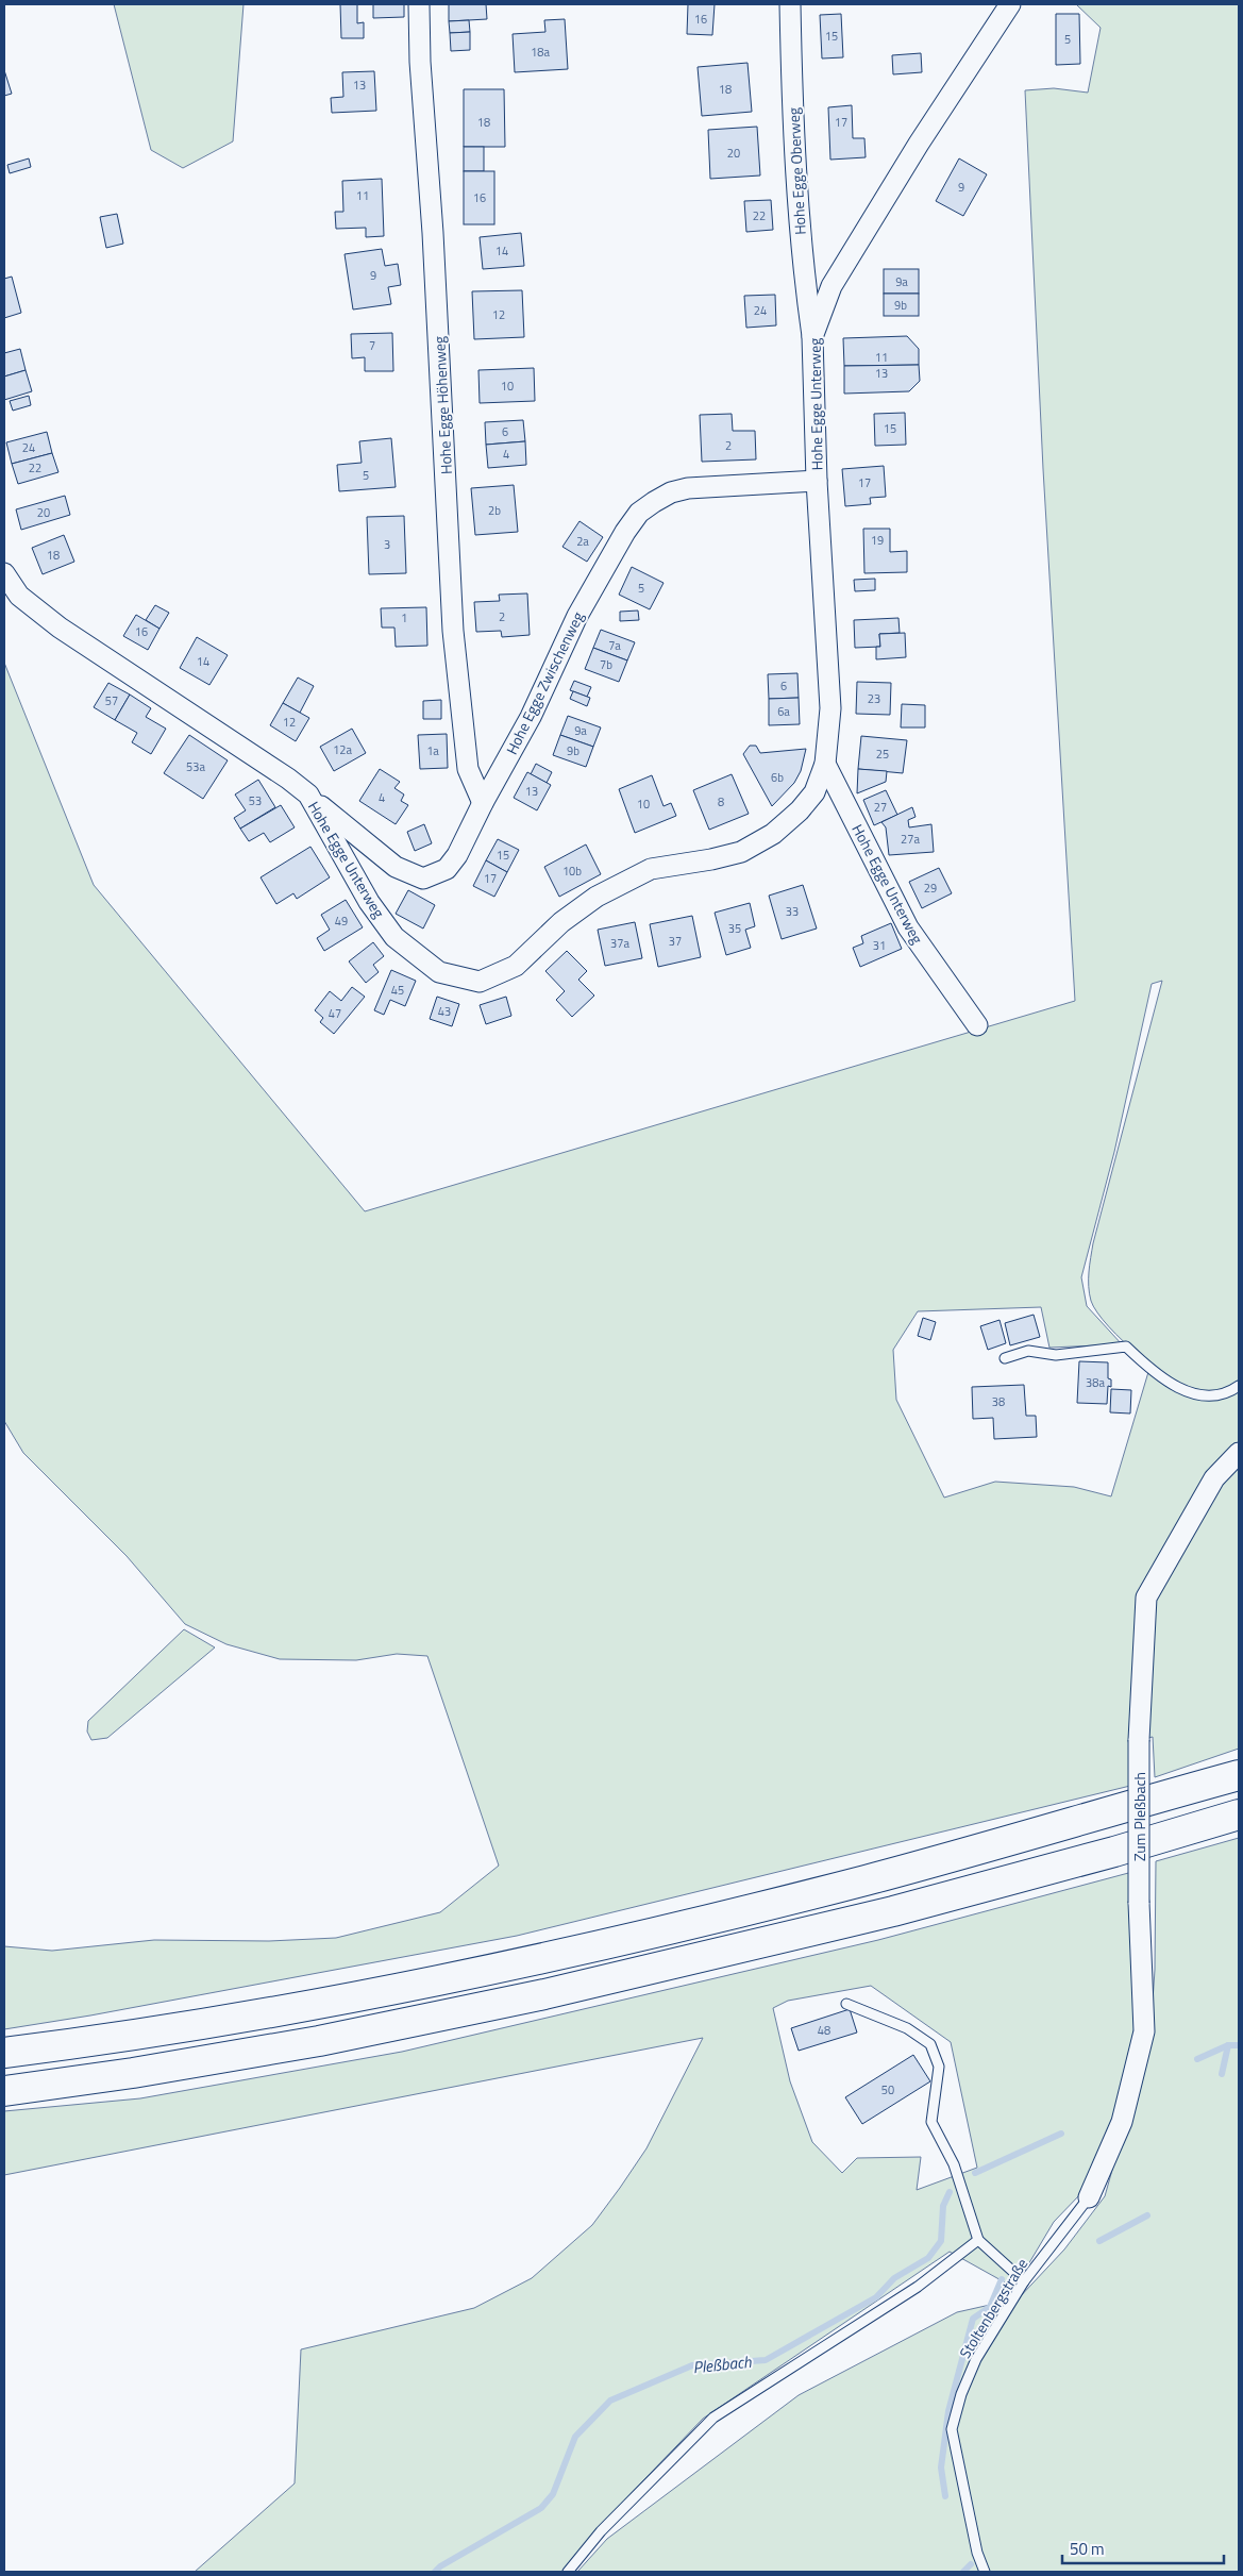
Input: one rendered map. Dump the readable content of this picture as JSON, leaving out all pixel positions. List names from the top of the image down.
{
  "streets": {
    "street": [
      "Hohe Egge Oberweg",
      "Hohe Egge Unterweg",
      "Hohe Egge Höhenweg",
      "Hohe Egge Zwischenweg",
      "Zum Pleßbach"
    ],
    "lane": ["Stoltenbergstraße"]
  },
  "crossings": [
    ["Hohe Egge Oberweg", "Hohe Egge Unterweg"],
    ["Hohe Egge Unterweg", "Hohe Egge Zwischenweg"],
    ["Hohe Egge Höhenweg", "Hohe Egge Zwischenweg"],
    ["Zum Pleßbach", "Stoltenbergstraße"]
  ],
  "water": ["Pleßbach"],
  "house_numbers": [
    "16",
    "15",
    "5",
    "18a",
    "13",
    "18",
    "18",
    "17",
    "20",
    "9",
    "11",
    "16",
    "22",
    "14",
    "9",
    "9a",
    "9b",
    "24",
    "12",
    "7",
    "11",
    "13",
    "10",
    "15",
    "6",
    "2",
    "24",
    "4",
    "22",
    "5",
    "17",
    "2b",
    "20",
    "19",
    "2a",
    "3",
    "18",
    "5",
    "2",
    "1",
    "16",
    "7a",
    "14",
    "7b",
    "6",
    "23",
    "57",
    "6a",
    "12",
    "9a",
    "12a",
    "1a",
    "9b",
    "25",
    "53a",
    "6b",
    "13",
    "4",
    "53",
    "8",
    "10",
    "27",
    "27a",
    "15",
    "10b",
    "17",
    "29",
    "33",
    "49",
    "35",
    "37",
    "37a",
    "31",
    "45",
    "43",
    "47",
    "38a",
    "38",
    "48",
    "50"
  ],
  "scale_bar": "50 m"
}
